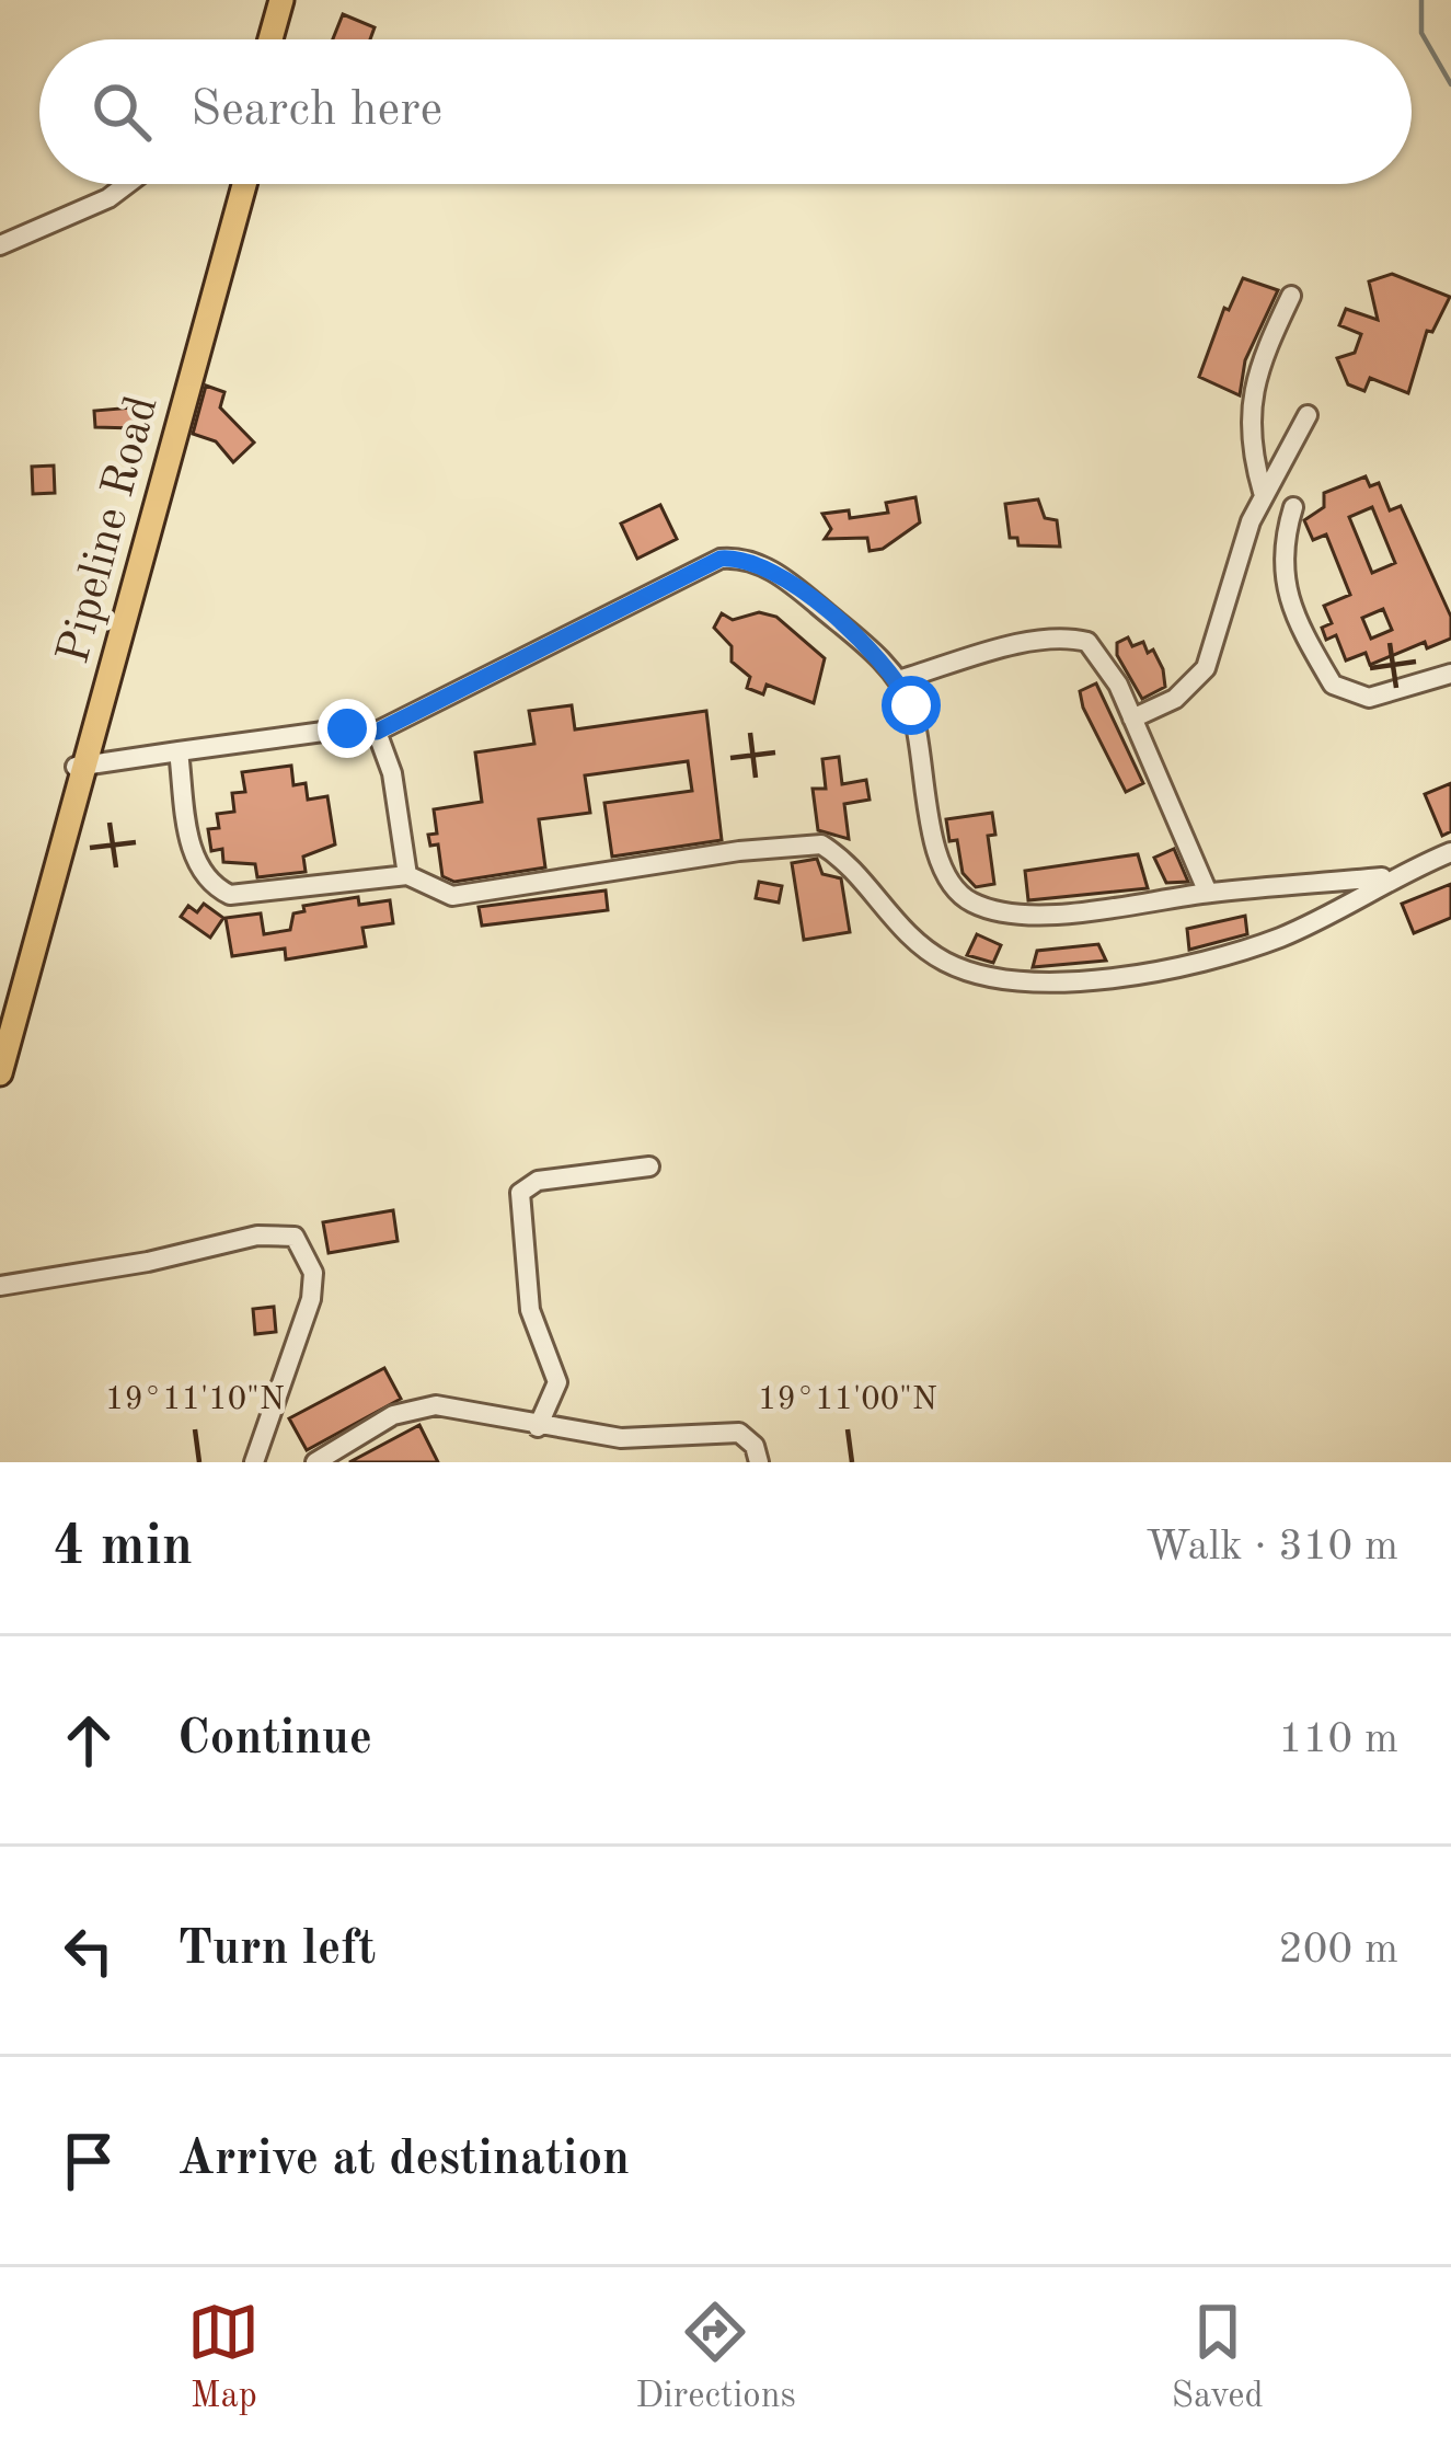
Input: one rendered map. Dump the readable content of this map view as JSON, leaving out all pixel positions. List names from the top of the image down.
{
  "streets": {
    "main road": ["Pipeline Road"]
  },
  "page": {
    "search": "Search here",
    "heading": ["4 min", "Walk · 310 m"],
    "list": [
      ["Continue", "110 m"],
      ["Turn left", "200 m"],
      "Arrive at destination"
    ],
    "nav": ["Map", "Directions", "Saved"]
  },
  "coordinates": ["19°11'10\"N", "19°11'00\"N"]
}
